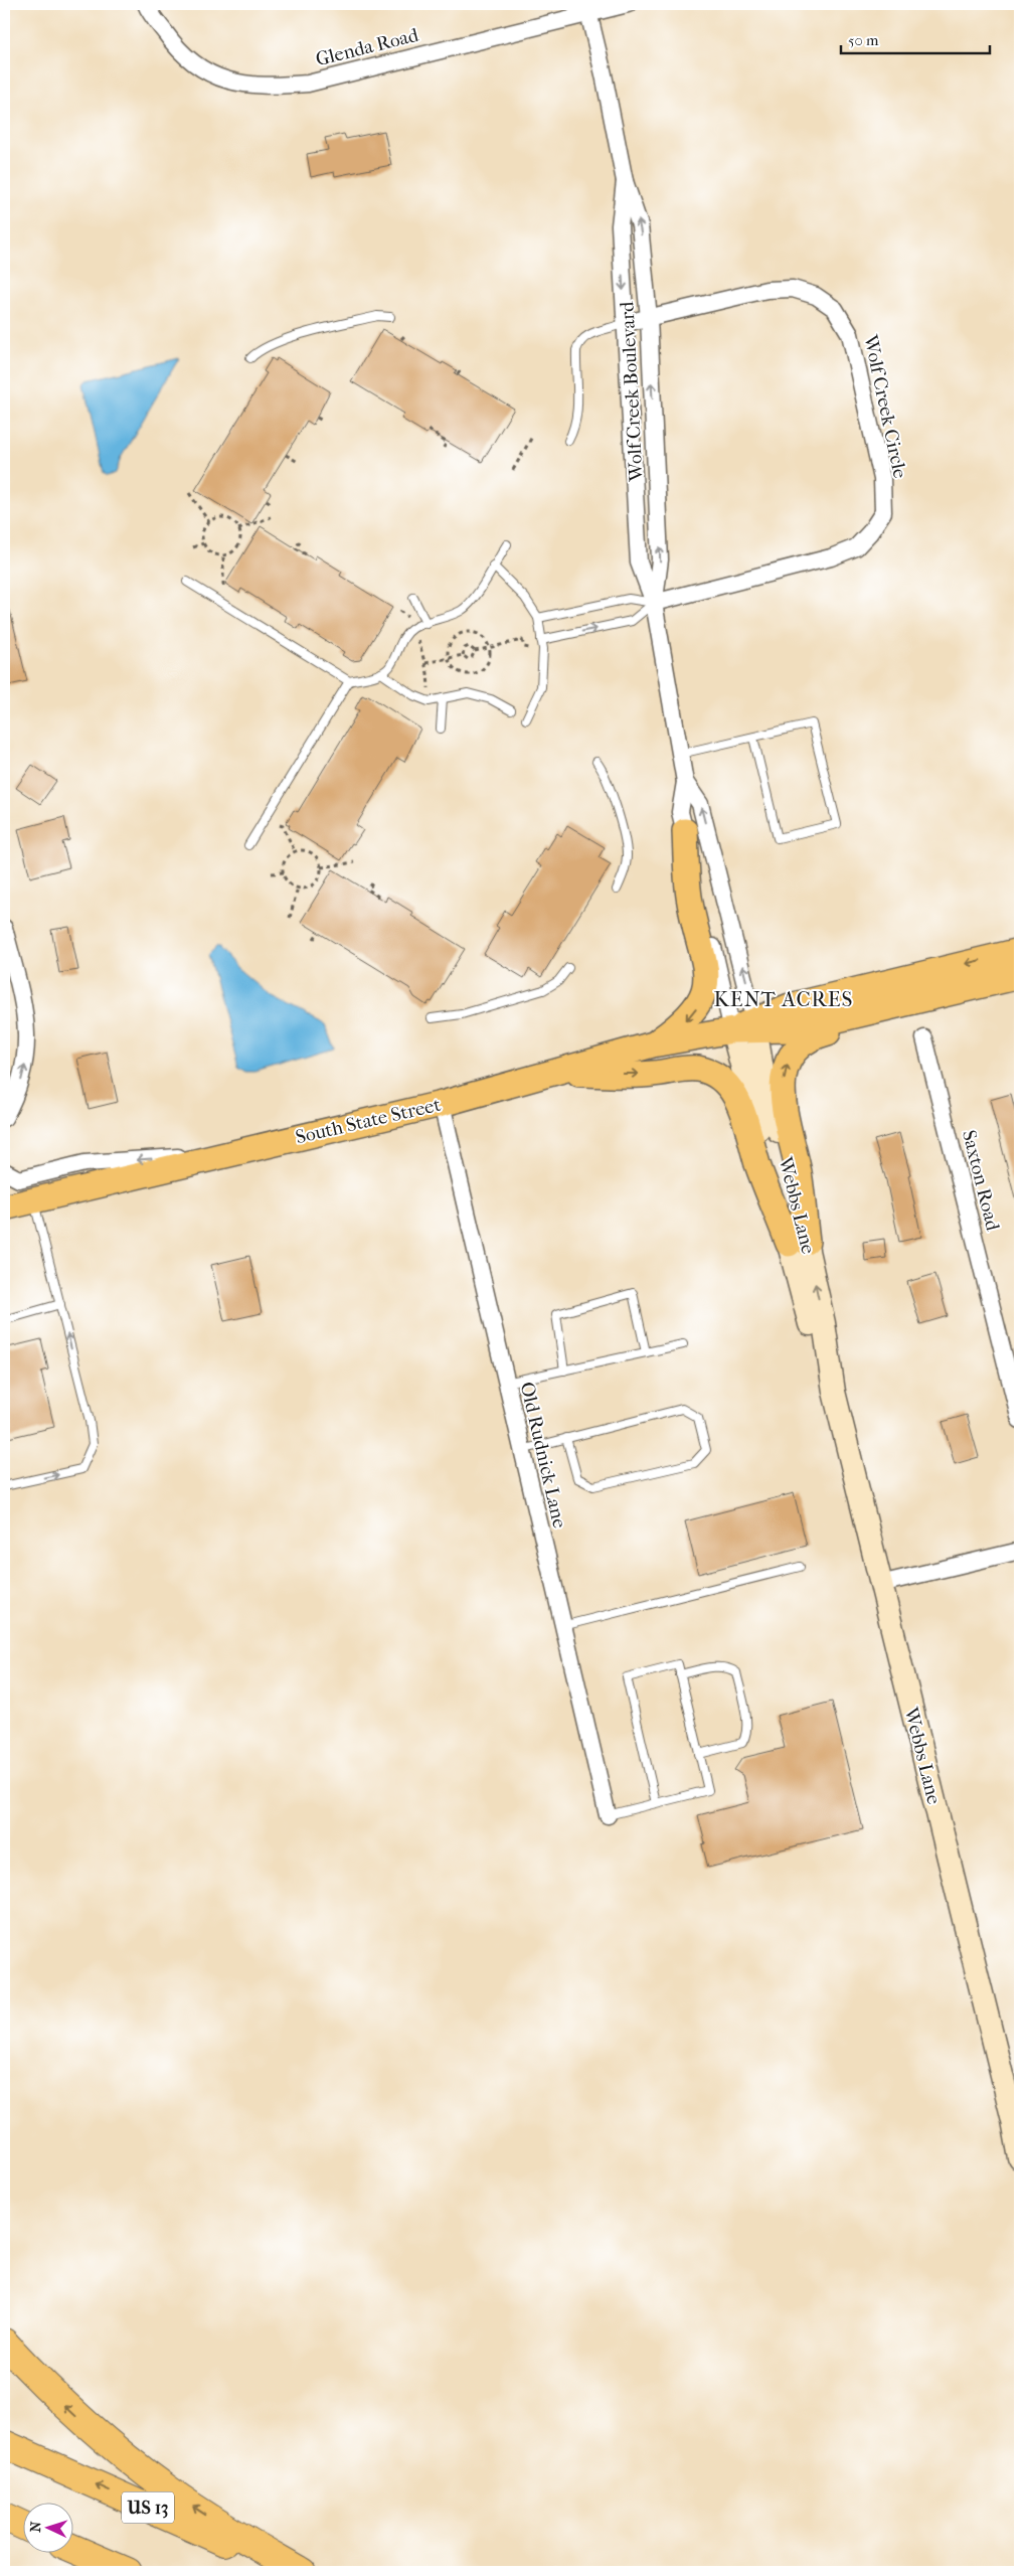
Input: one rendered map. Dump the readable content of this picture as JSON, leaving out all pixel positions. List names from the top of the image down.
{
  "streets": {
    "highway": ["US 13"],
    "main road": ["South State Street"],
    "street": [
      "Glenda Road",
      "Wolf Creek Boulevard",
      "Wolf Creek Circle",
      "Saxton Road",
      "Webbs Lane",
      "Old Rudnick Lane"
    ]
  },
  "crossings": [
    ["Glenda Road", "Wolf Creek Boulevard"],
    ["Wolf Creek Boulevard", "Wolf Creek Circle"],
    ["Wolf Creek Boulevard", "South State Street"],
    ["Wolf Creek Boulevard", "Webbs Lane"],
    ["South State Street", "Webbs Lane"],
    ["South State Street", "Old Rudnick Lane"]
  ],
  "districts": ["KENT ACRES"],
  "scale_bar": "50 m",
  "north": "left"
}
